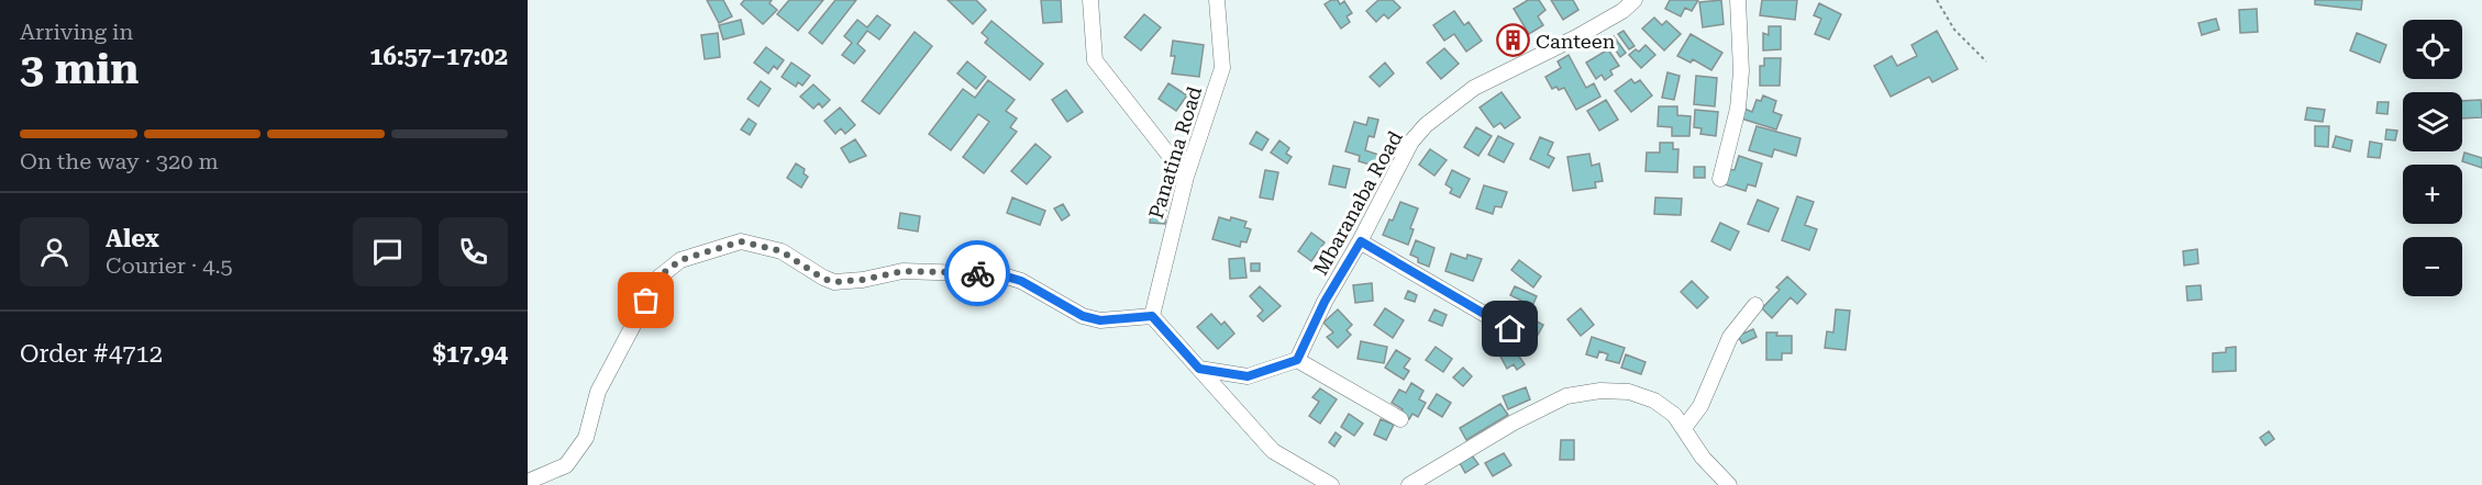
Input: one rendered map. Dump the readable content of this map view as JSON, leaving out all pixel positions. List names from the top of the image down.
{
  "streets": {
    "street": ["Panatina Road", "Mbaranaba Road"]
  },
  "places": {
    "building": ["Canteen"]
  },
  "page": {
    "heading": ["3 min", "Arriving in", "16:57–17:02"],
    "panel": [
      "Alex",
      "Courier · 4.5",
      "Order #4712",
      "$17.94"
    ],
    "map_buttons": ["+", "−"],
    "bar": "On the way · 320 m"
  }
}
